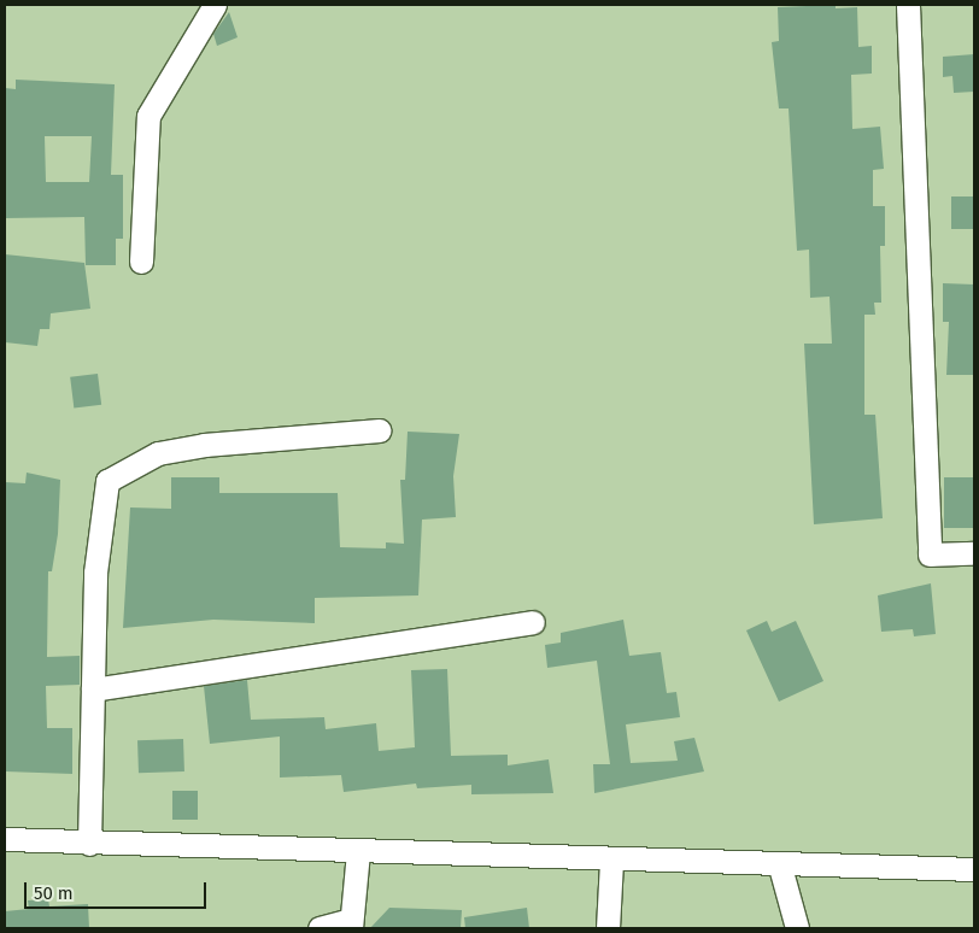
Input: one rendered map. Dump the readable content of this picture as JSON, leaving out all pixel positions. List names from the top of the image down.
{
  "scale_bar": "50 m"
}
